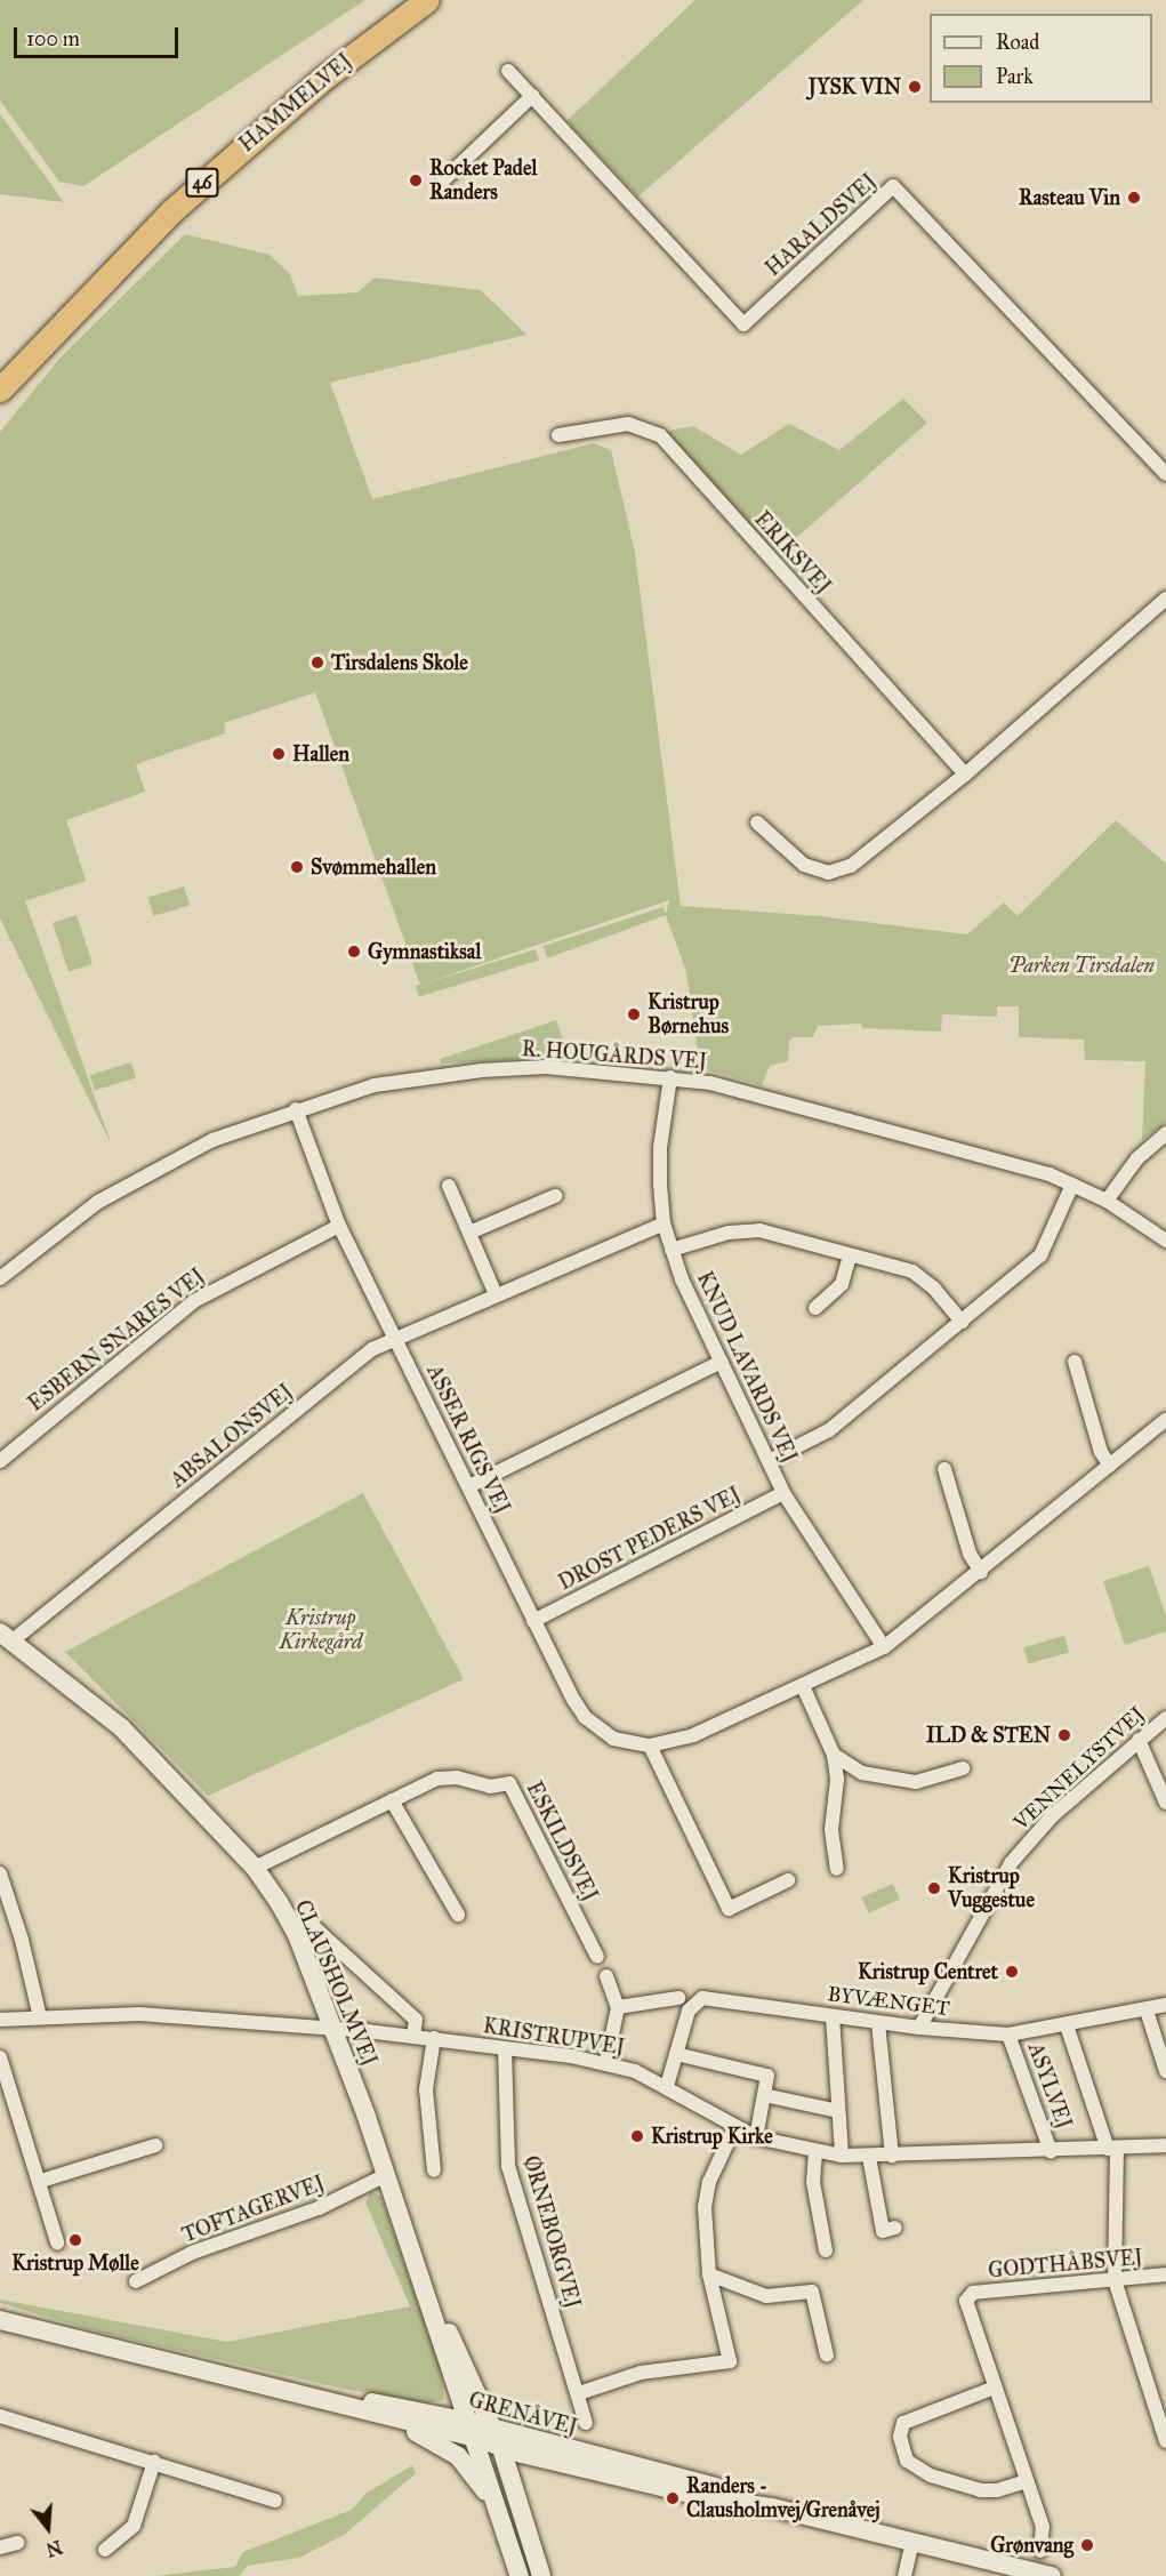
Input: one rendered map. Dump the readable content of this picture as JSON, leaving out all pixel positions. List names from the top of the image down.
{
  "streets": {
    "highway": ["HAMMELVEJ", "46"],
    "street": [
      "HARALDSVEJ",
      "ERIKSVEJ",
      "R. HOUGÅRDS VEJ",
      "ESBERN SNARES VEJ",
      "KNUD LAVARDS VEJ",
      "ABSALONSVEJ",
      "ASSER RIGS VEJ",
      "DROST PEDERS VEJ",
      "VENNELYSTVEJ",
      "ESKILDSVEJ",
      "CLAUSHOLMVEJ",
      "BYVÆNGET",
      "KRISTRUPVEJ",
      "ASYLVEJ",
      "TOFTAGERVEJ",
      "ØRNEBORGVEJ",
      "GODTHÅBSVEJ",
      "GRENÅVEJ"
    ]
  },
  "crossings": [
    ["R. HOUGÅRDS VEJ", "KNUD LAVARDS VEJ"],
    ["R. HOUGÅRDS VEJ", "ASSER RIGS VEJ"],
    ["ESBERN SNARES VEJ", "ASSER RIGS VEJ"],
    ["KNUD LAVARDS VEJ", "ABSALONSVEJ"],
    ["KNUD LAVARDS VEJ", "ASSER RIGS VEJ"],
    ["KNUD LAVARDS VEJ", "DROST PEDERS VEJ"],
    ["ABSALONSVEJ", "ASSER RIGS VEJ"],
    ["ABSALONSVEJ", "CLAUSHOLMVEJ"],
    ["ASSER RIGS VEJ", "DROST PEDERS VEJ"],
    ["VENNELYSTVEJ", "BYVÆNGET"],
    ["ESKILDSVEJ", "CLAUSHOLMVEJ"],
    ["CLAUSHOLMVEJ", "KRISTRUPVEJ"],
    ["CLAUSHOLMVEJ", "TOFTAGERVEJ"],
    ["CLAUSHOLMVEJ", "GRENÅVEJ"],
    ["BYVÆNGET", "KRISTRUPVEJ"],
    ["BYVÆNGET", "ASYLVEJ"],
    ["KRISTRUPVEJ", "ASYLVEJ"],
    ["KRISTRUPVEJ", "ØRNEBORGVEJ"]
  ],
  "parks": ["Parken Tirsdalen", "Kristrup Kirkegård"],
  "places": [
    "JYSK VIN",
    "Rocket Padel Randers",
    "Rasteau Vin",
    "Tirsdalens Skole",
    "Hallen",
    "Svømmehallen",
    "Gymnastiksal",
    "Kristrup Børnehus",
    "ILD & STEN",
    "Kristrup Vuggestue",
    "Kristrup Centret",
    "Kristrup Kirke",
    "Kristrup Mølle",
    "Randers - Clausholmvej/Grenåvej",
    "Grønvang"
  ],
  "legend": ["Road", "Park"],
  "scale_bar": "100 m",
  "north": "bottom"
}
